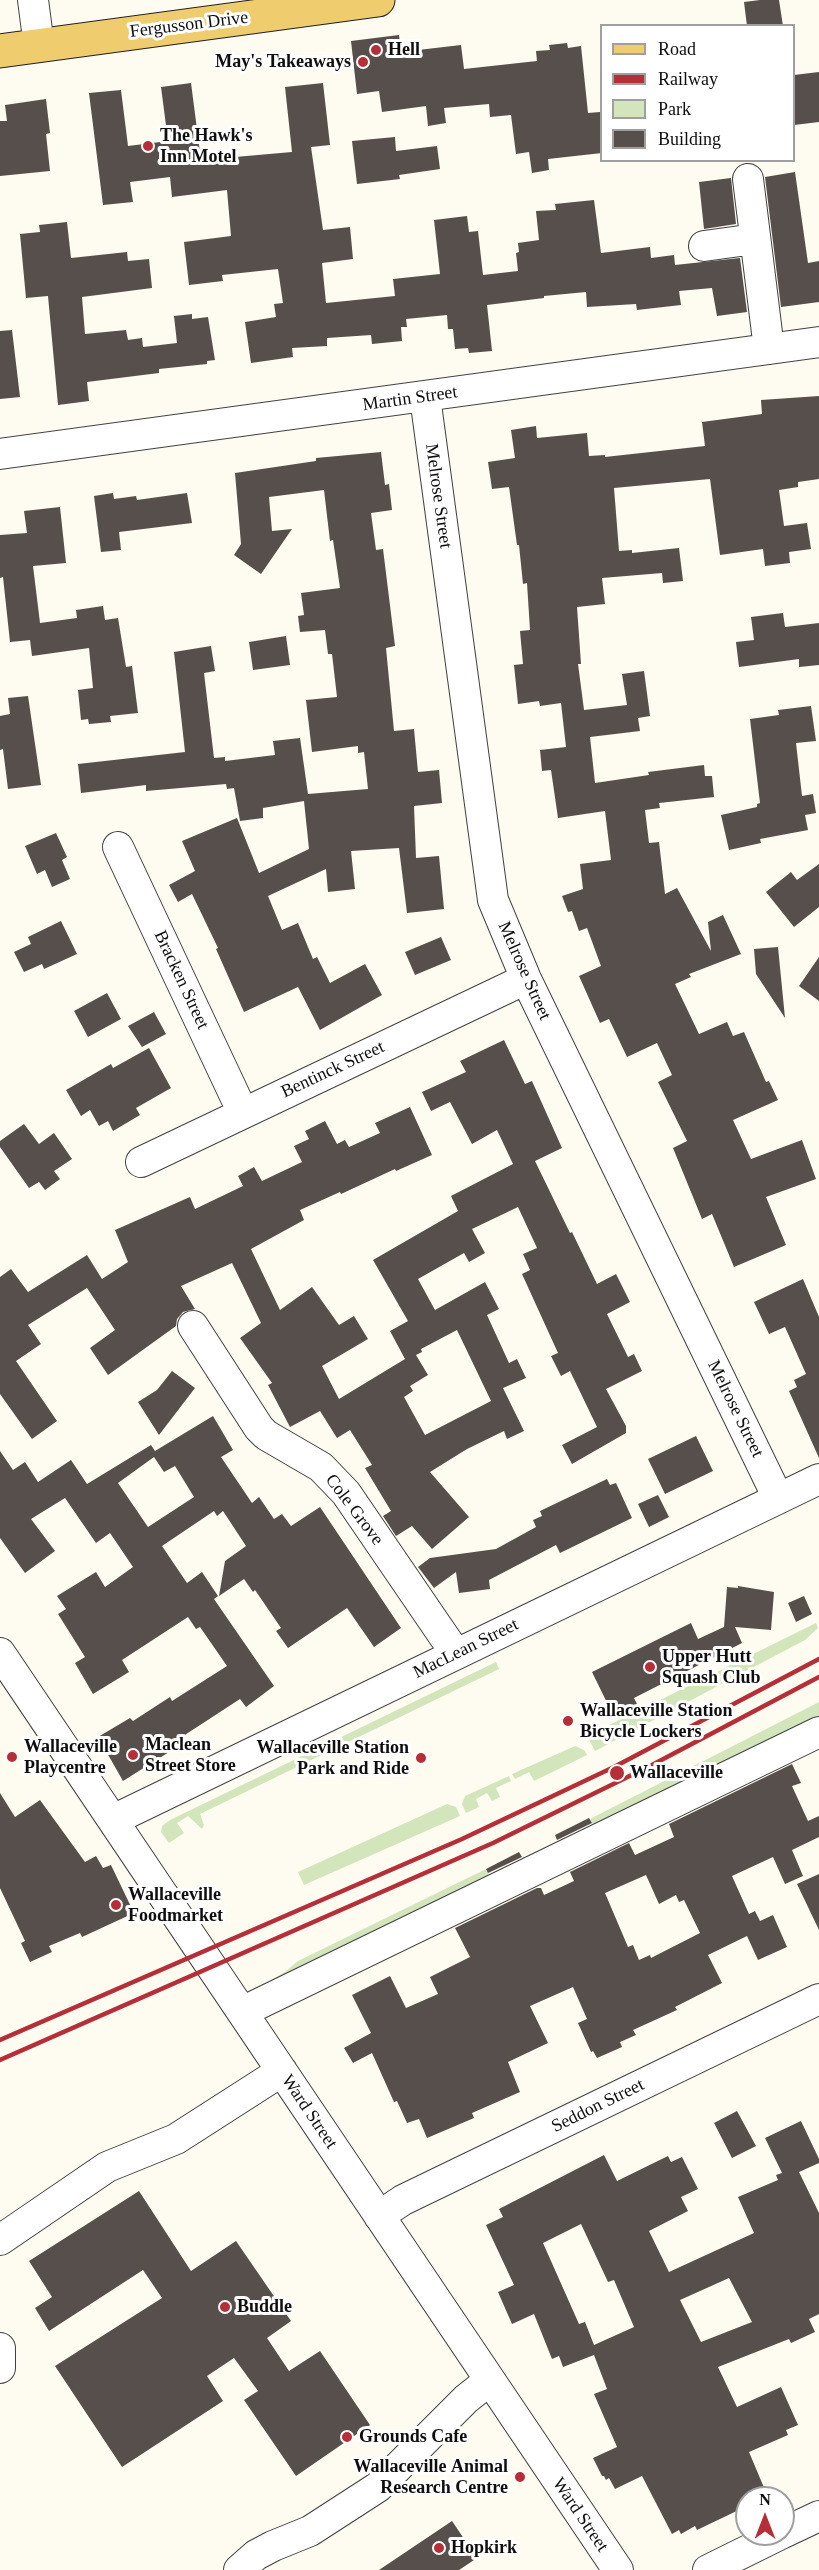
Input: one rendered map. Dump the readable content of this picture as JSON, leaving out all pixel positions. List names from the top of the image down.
{
  "streets": {
    "main road": ["Fergusson Drive"],
    "street": [
      "Martin Street",
      "Melrose Street",
      "Bracken Street",
      "Bentinck Street",
      "Cole Grove",
      "MacLean Street",
      "Seddon Street",
      "Ward Street"
    ]
  },
  "crossings": [
    ["Martin Street", "Melrose Street"],
    ["Melrose Street", "Bentinck Street"],
    ["Melrose Street", "MacLean Street"],
    ["Bracken Street", "Bentinck Street"],
    ["Cole Grove", "MacLean Street"],
    ["MacLean Street", "Ward Street"],
    ["Seddon Street", "Ward Street"]
  ],
  "places": [
    "Hell",
    "May's Takeaways",
    "The Hawk's Inn Motel",
    "Upper Hutt Squash Club",
    "Wallaceville Station Bicycle Lockers",
    "Maclean Street Store",
    "Wallaceville Playcentre",
    "Wallaceville Station Park and Ride",
    "Wallaceville",
    "Wallaceville Foodmarket",
    "Buddle",
    "Grounds Cafe",
    "Wallaceville Animal Research Centre",
    "Hopkirk"
  ],
  "legend": [
    "Road",
    "Railway",
    "Park",
    "Building"
  ],
  "north": "top"
}
